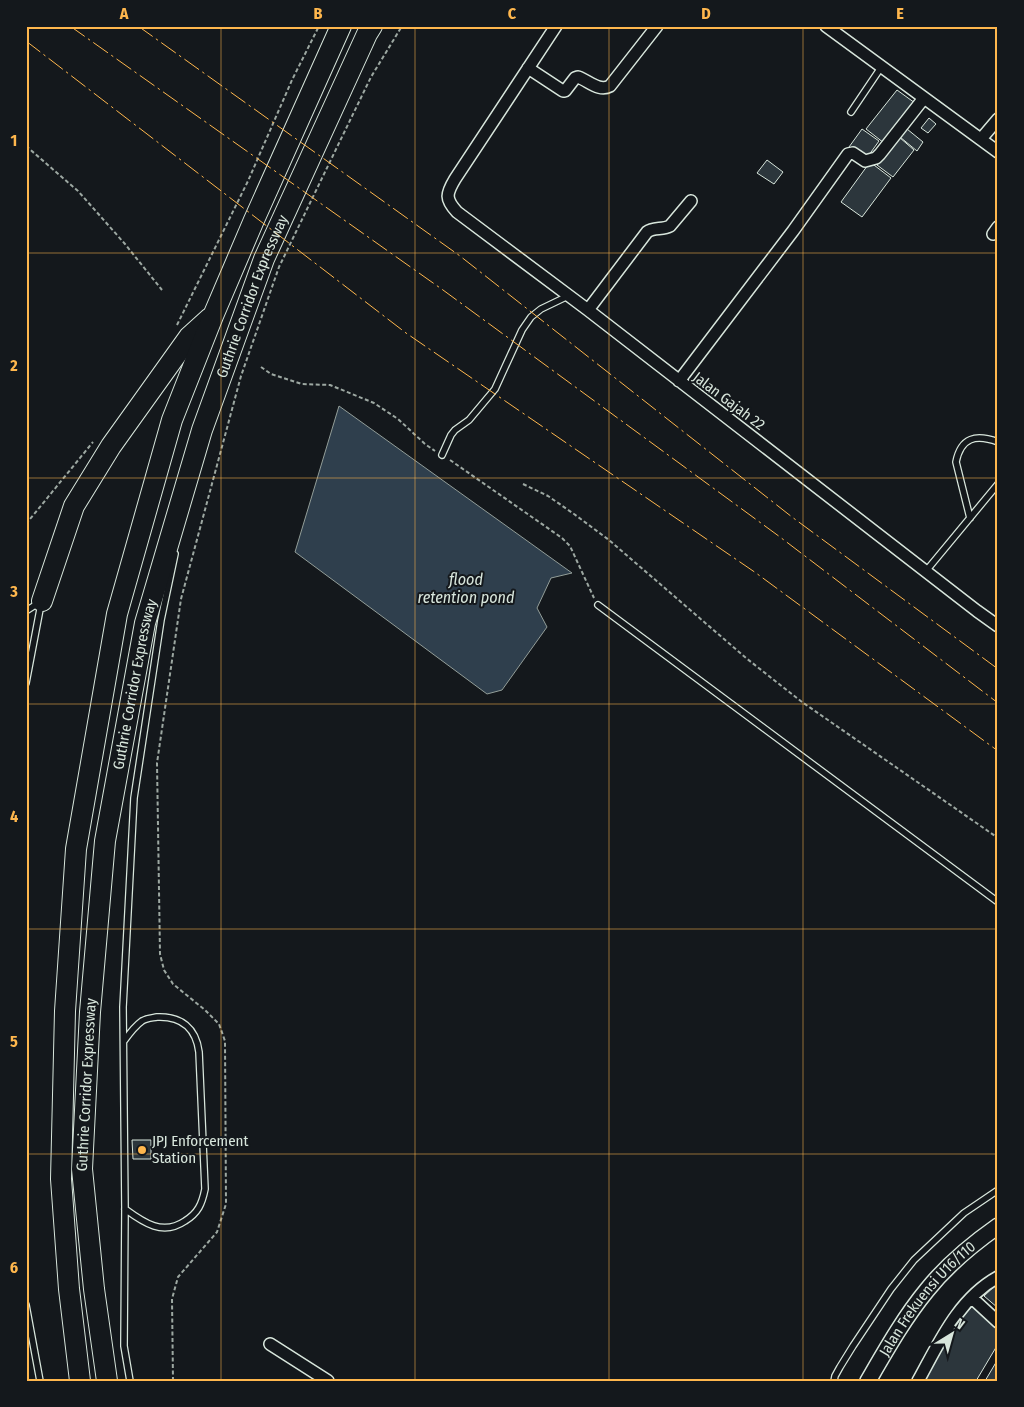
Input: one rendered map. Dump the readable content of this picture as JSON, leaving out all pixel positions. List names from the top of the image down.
{
  "streets": {
    "highway": ["Guthrie Corridor Expressway"],
    "street": ["Jalan Gajah 22", "Jalan Frekuensi U16/110"]
  },
  "water": ["flood retention pond"],
  "places": ["JPJ Enforcement Station"],
  "north": "top right",
  "grid": {
    "columns": [
      "A",
      "B",
      "C",
      "D",
      "E"
    ],
    "rows": [
      "1",
      "2",
      "3",
      "4",
      "5",
      "6"
    ]
  }
}
